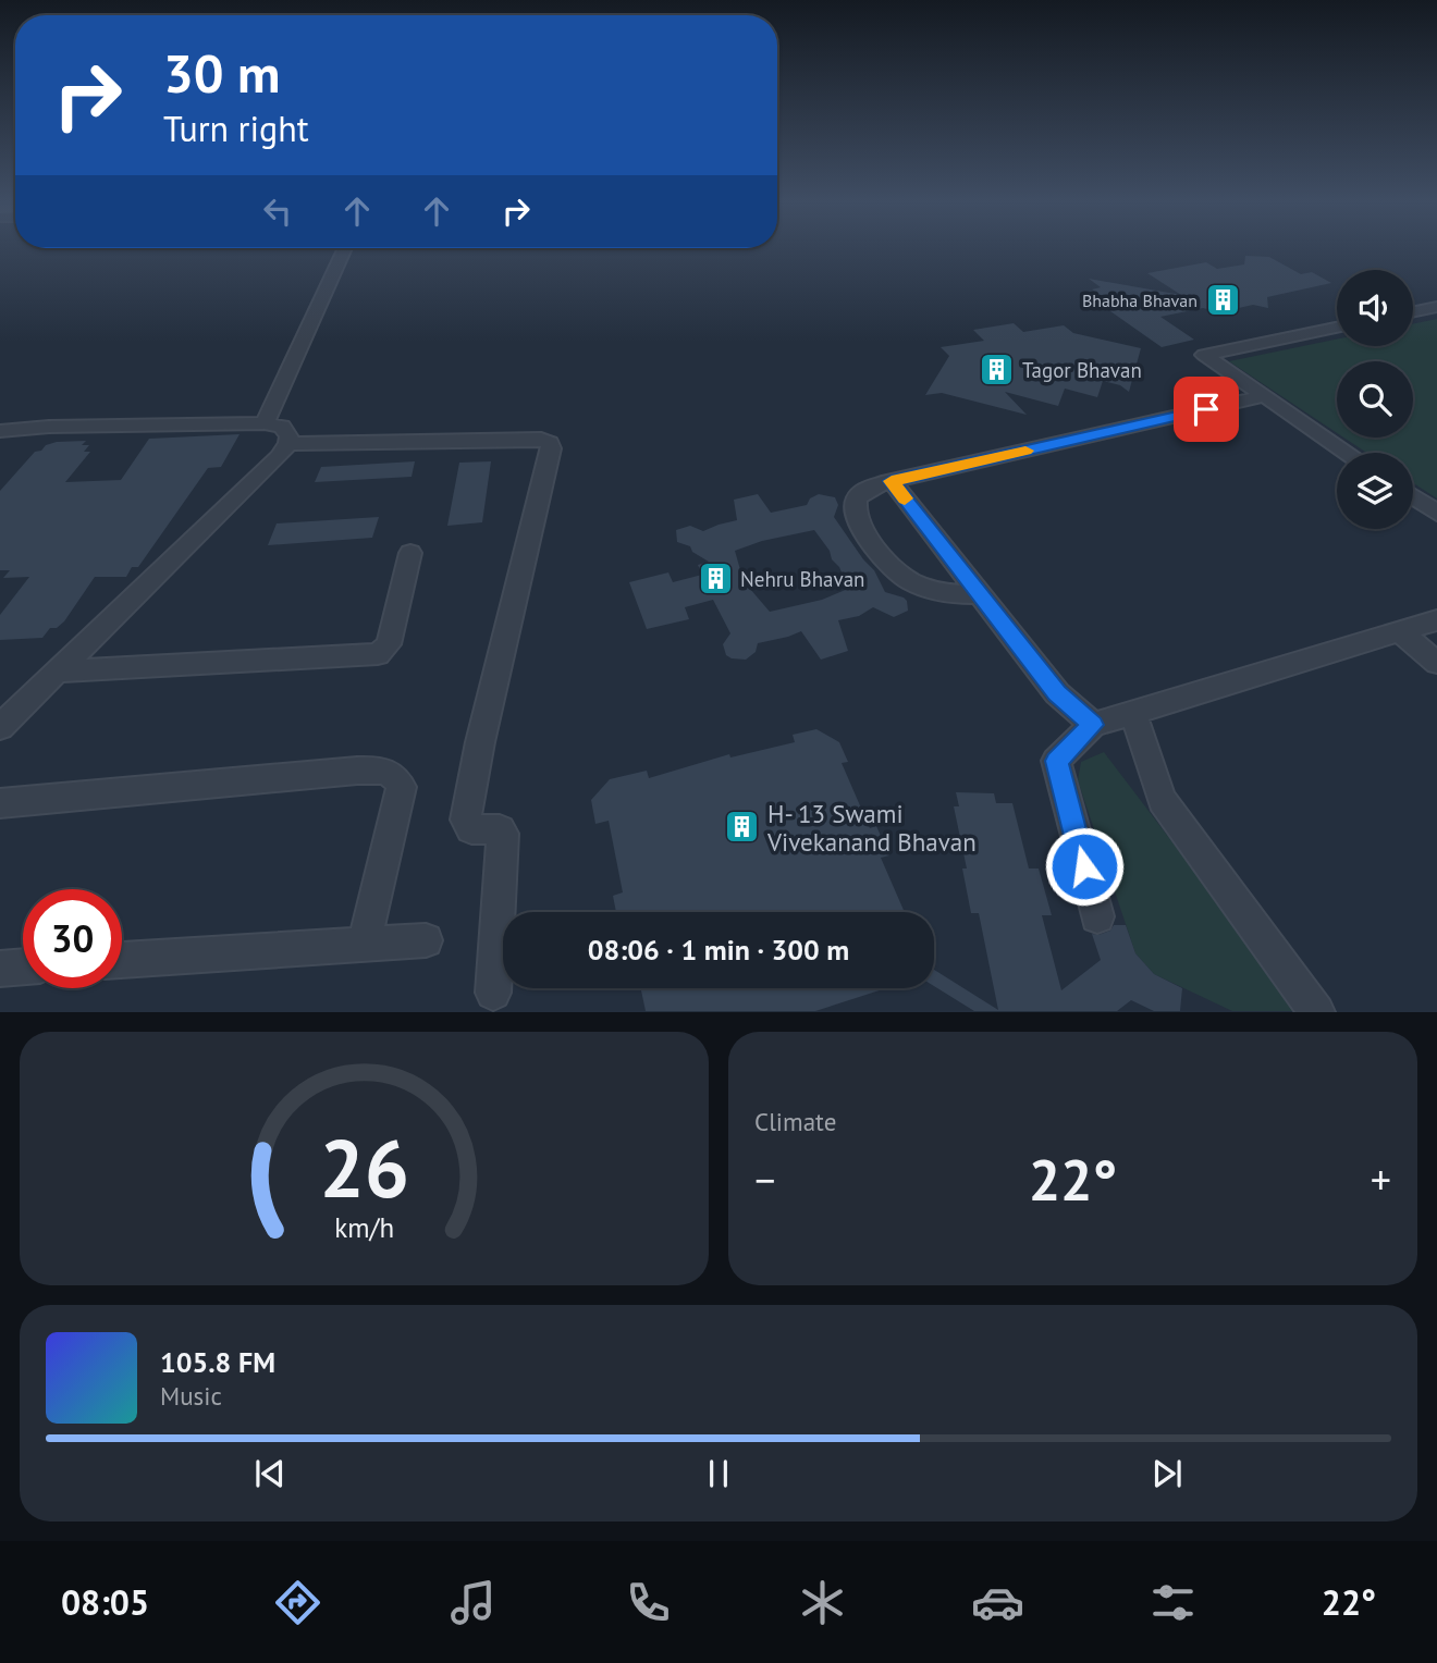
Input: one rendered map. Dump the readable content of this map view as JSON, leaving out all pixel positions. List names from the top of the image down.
{
  "places": {
    "building": [
      "Bhabha Bhavan",
      "Tagor Bhavan",
      "Nehru Bhavan",
      "H- 13 Swami Vivekanand Bhavan"
    ]
  },
  "page": {
    "turn": ["30 m", "Turn right"],
    "limit": "30",
    "trip": "08:06 · 1 min · 300 m",
    "tile": "Climate",
    "heat": ["−", "22°", "+"],
    "song": ["105.8 FM", "Music"],
    "tabs": ["08:05", "22°"],
    "gauge": ["26", "km/h"]
  }
}
